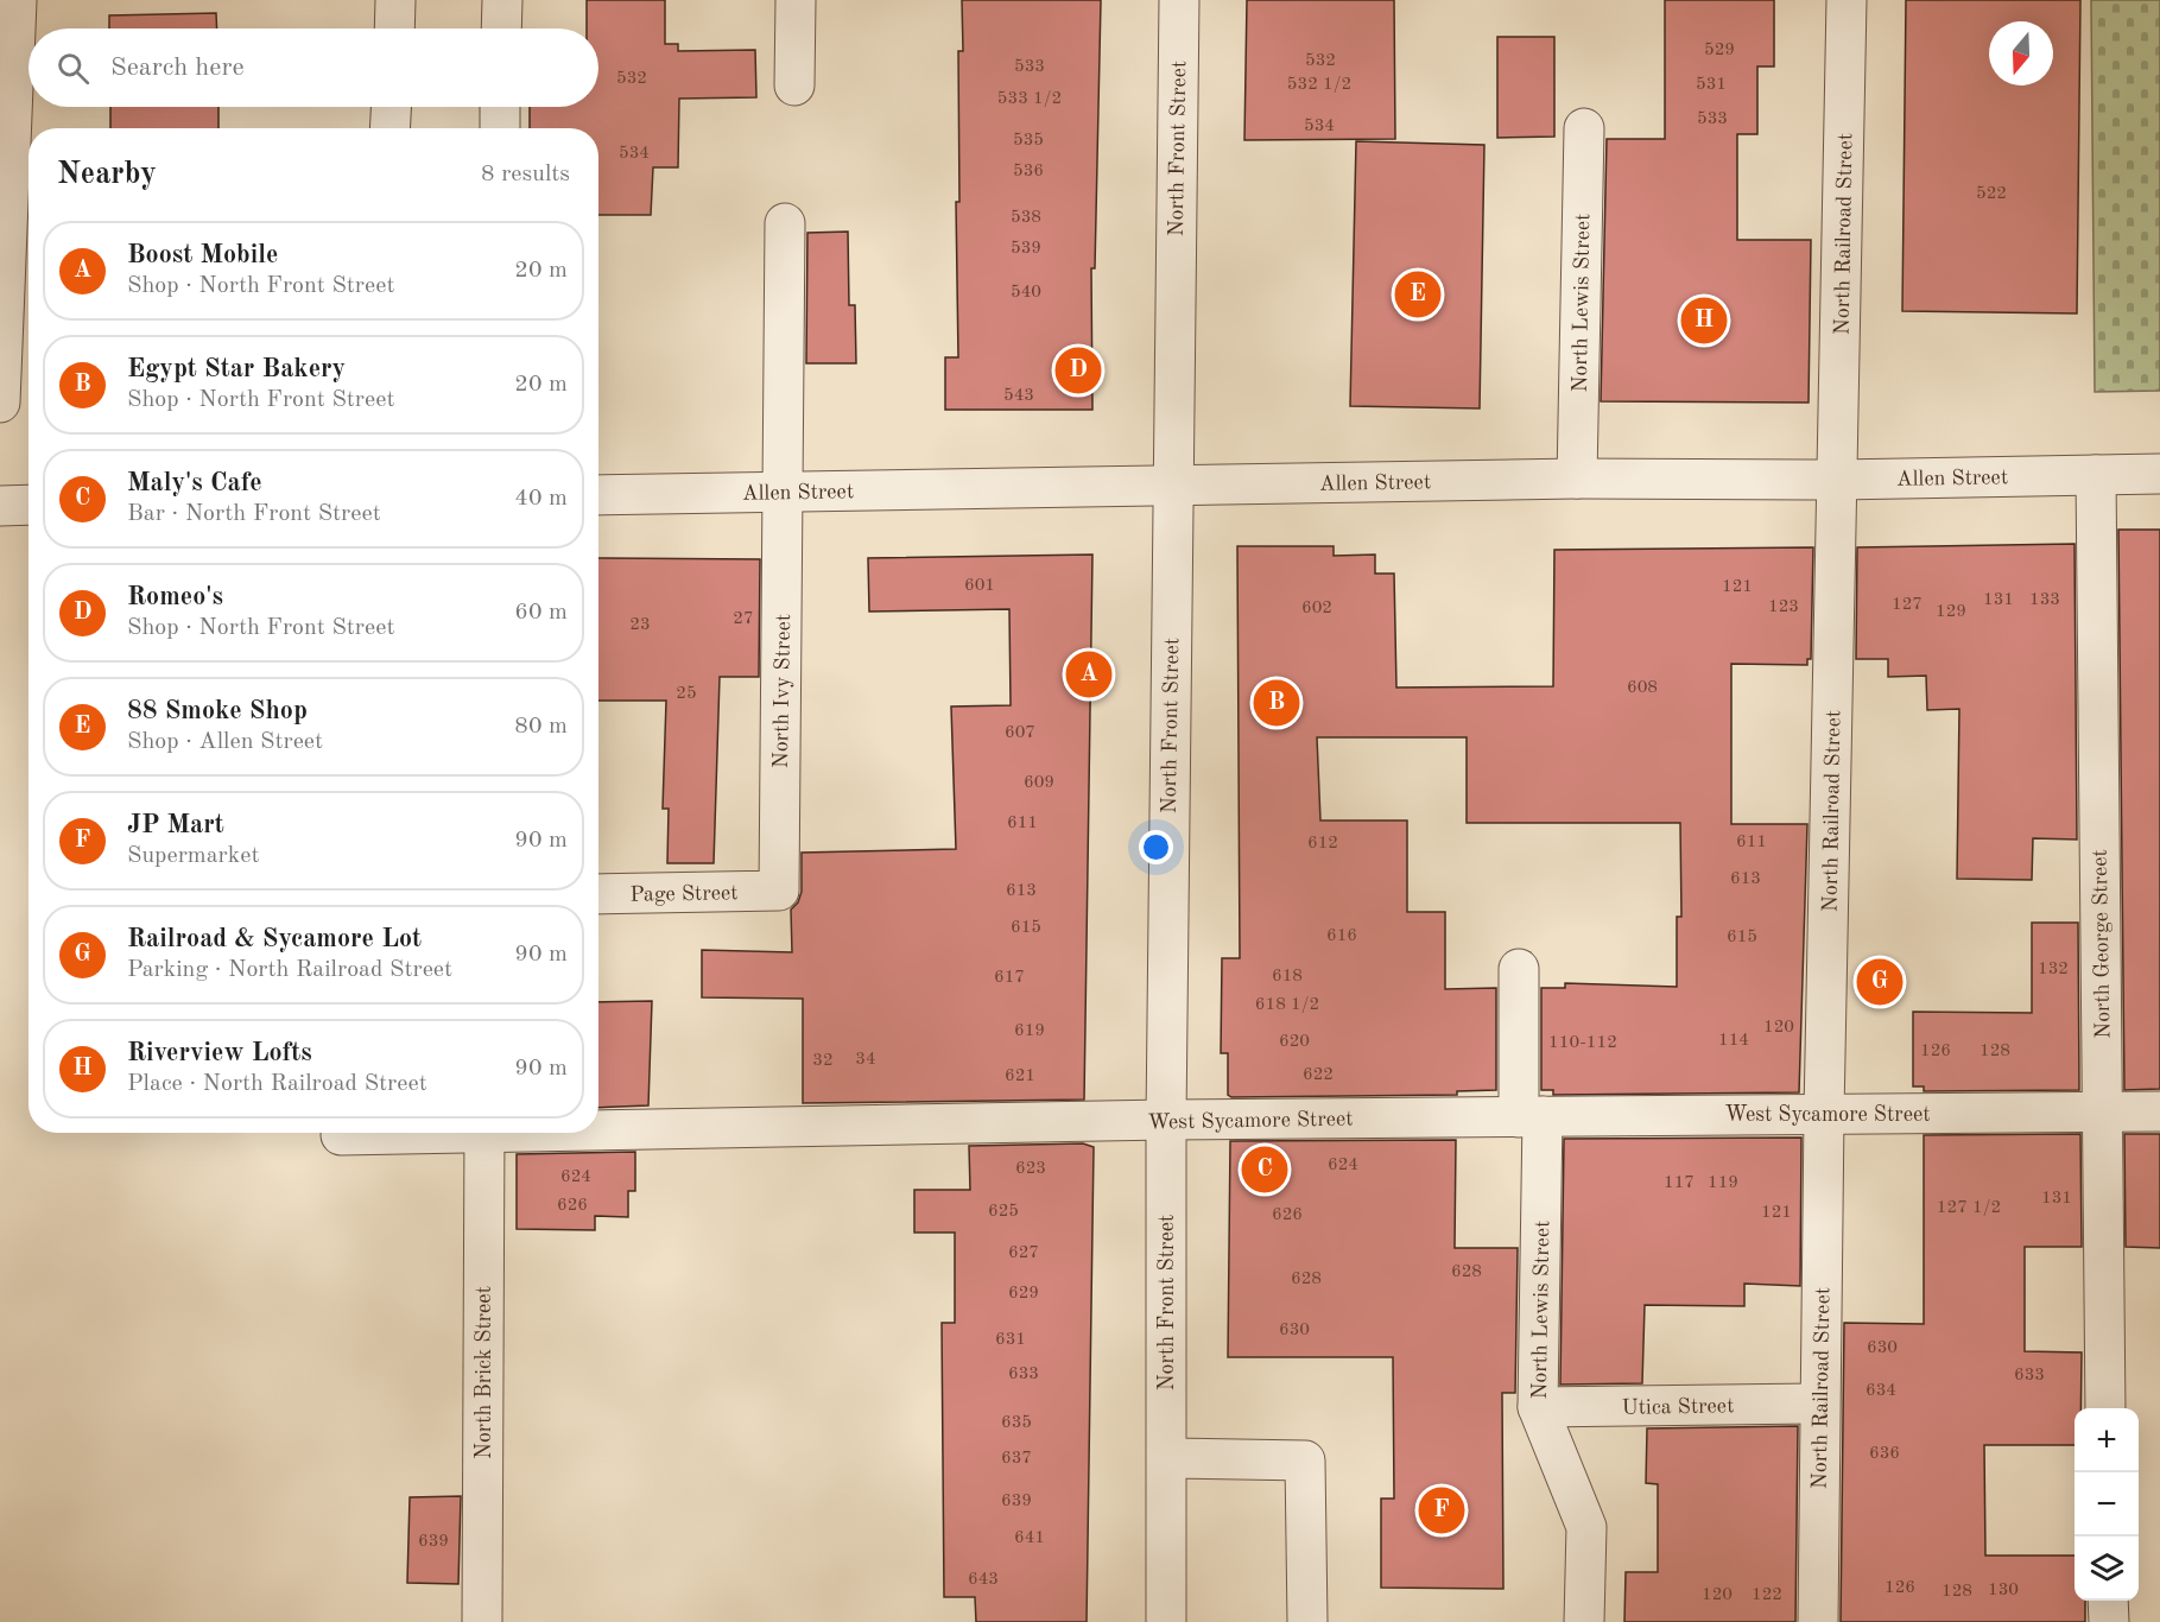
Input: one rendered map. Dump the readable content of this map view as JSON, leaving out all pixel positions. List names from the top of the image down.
{
  "streets": {
    "street": [
      "North Front Street",
      "North Railroad Street",
      "North Lewis Street",
      "Allen Street",
      "North Ivy Street",
      "Page Street",
      "North George Street",
      "West Sycamore Street",
      "North Brick Street",
      "Utica Street"
    ]
  },
  "crossings": [
    ["North Front Street", "Allen Street"],
    ["North Front Street", "West Sycamore Street"],
    ["North Railroad Street", "Allen Street"],
    ["North Railroad Street", "West Sycamore Street"],
    ["North Railroad Street", "Utica Street"],
    ["North Lewis Street", "Allen Street"],
    ["North Lewis Street", "West Sycamore Street"],
    ["North Lewis Street", "Utica Street"],
    ["Allen Street", "North Ivy Street"],
    ["Allen Street", "North George Street"],
    ["North Ivy Street", "Page Street"],
    ["North George Street", "West Sycamore Street"]
  ],
  "house_numbers": [
    "529",
    "532",
    "533",
    "532",
    "532 1/2",
    "531",
    "533 1/2",
    "533",
    "534",
    "535",
    "534",
    "536",
    "522",
    "538",
    "539",
    "540",
    "543",
    "601",
    "121",
    "131",
    "133",
    "127",
    "123",
    "602",
    "129",
    "27",
    "23",
    "608",
    "25",
    "607",
    "609",
    "611",
    "611",
    "612",
    "613",
    "613",
    "615",
    "616",
    "615",
    "132",
    "618",
    "617",
    "618 1/2",
    "120",
    "619",
    "114",
    "620",
    "110-112",
    "126",
    "128",
    "34",
    "32",
    "622",
    "621",
    "624",
    "623",
    "624",
    "117",
    "119",
    "131",
    "626",
    "127 1/2",
    "625",
    "121",
    "626",
    "627",
    "628",
    "628",
    "629",
    "630",
    "631",
    "630",
    "633",
    "633",
    "634",
    "635",
    "636",
    "637",
    "639",
    "641",
    "639",
    "643",
    "126",
    "130",
    "128",
    "120",
    "122"
  ],
  "north": "bottom",
  "page": {
    "search": "Search here",
    "heading": ["Nearby", "8 results"],
    "list": [
      {
        "mark": "A",
        "name": "Boost Mobile",
        "note": "Shop · North Front Street",
        "value": "20 m"
      },
      {
        "mark": "B",
        "name": "Egypt Star Bakery",
        "note": "Shop · North Front Street",
        "value": "20 m"
      },
      {
        "mark": "C",
        "name": "Maly's Cafe",
        "note": "Bar · North Front Street",
        "value": "40 m"
      },
      {
        "mark": "D",
        "name": "Romeo's",
        "note": "Shop · North Front Street",
        "value": "60 m"
      },
      {
        "mark": "E",
        "name": "88 Smoke Shop",
        "note": "Shop · Allen Street",
        "value": "80 m"
      },
      {
        "mark": "F",
        "name": "JP Mart",
        "note": "Supermarket",
        "value": "90 m"
      },
      {
        "mark": "G",
        "name": "Railroad & Sycamore Lot",
        "note": "Parking · North Railroad Street",
        "value": "90 m"
      },
      {
        "mark": "H",
        "name": "Riverview Lofts",
        "note": "Place · North Railroad Street",
        "value": "90 m"
      }
    ],
    "pins": [
      "E",
      "H",
      "D",
      "A",
      "B",
      "G",
      "C",
      "F"
    ],
    "map_buttons": ["+", "−"]
  }
}
